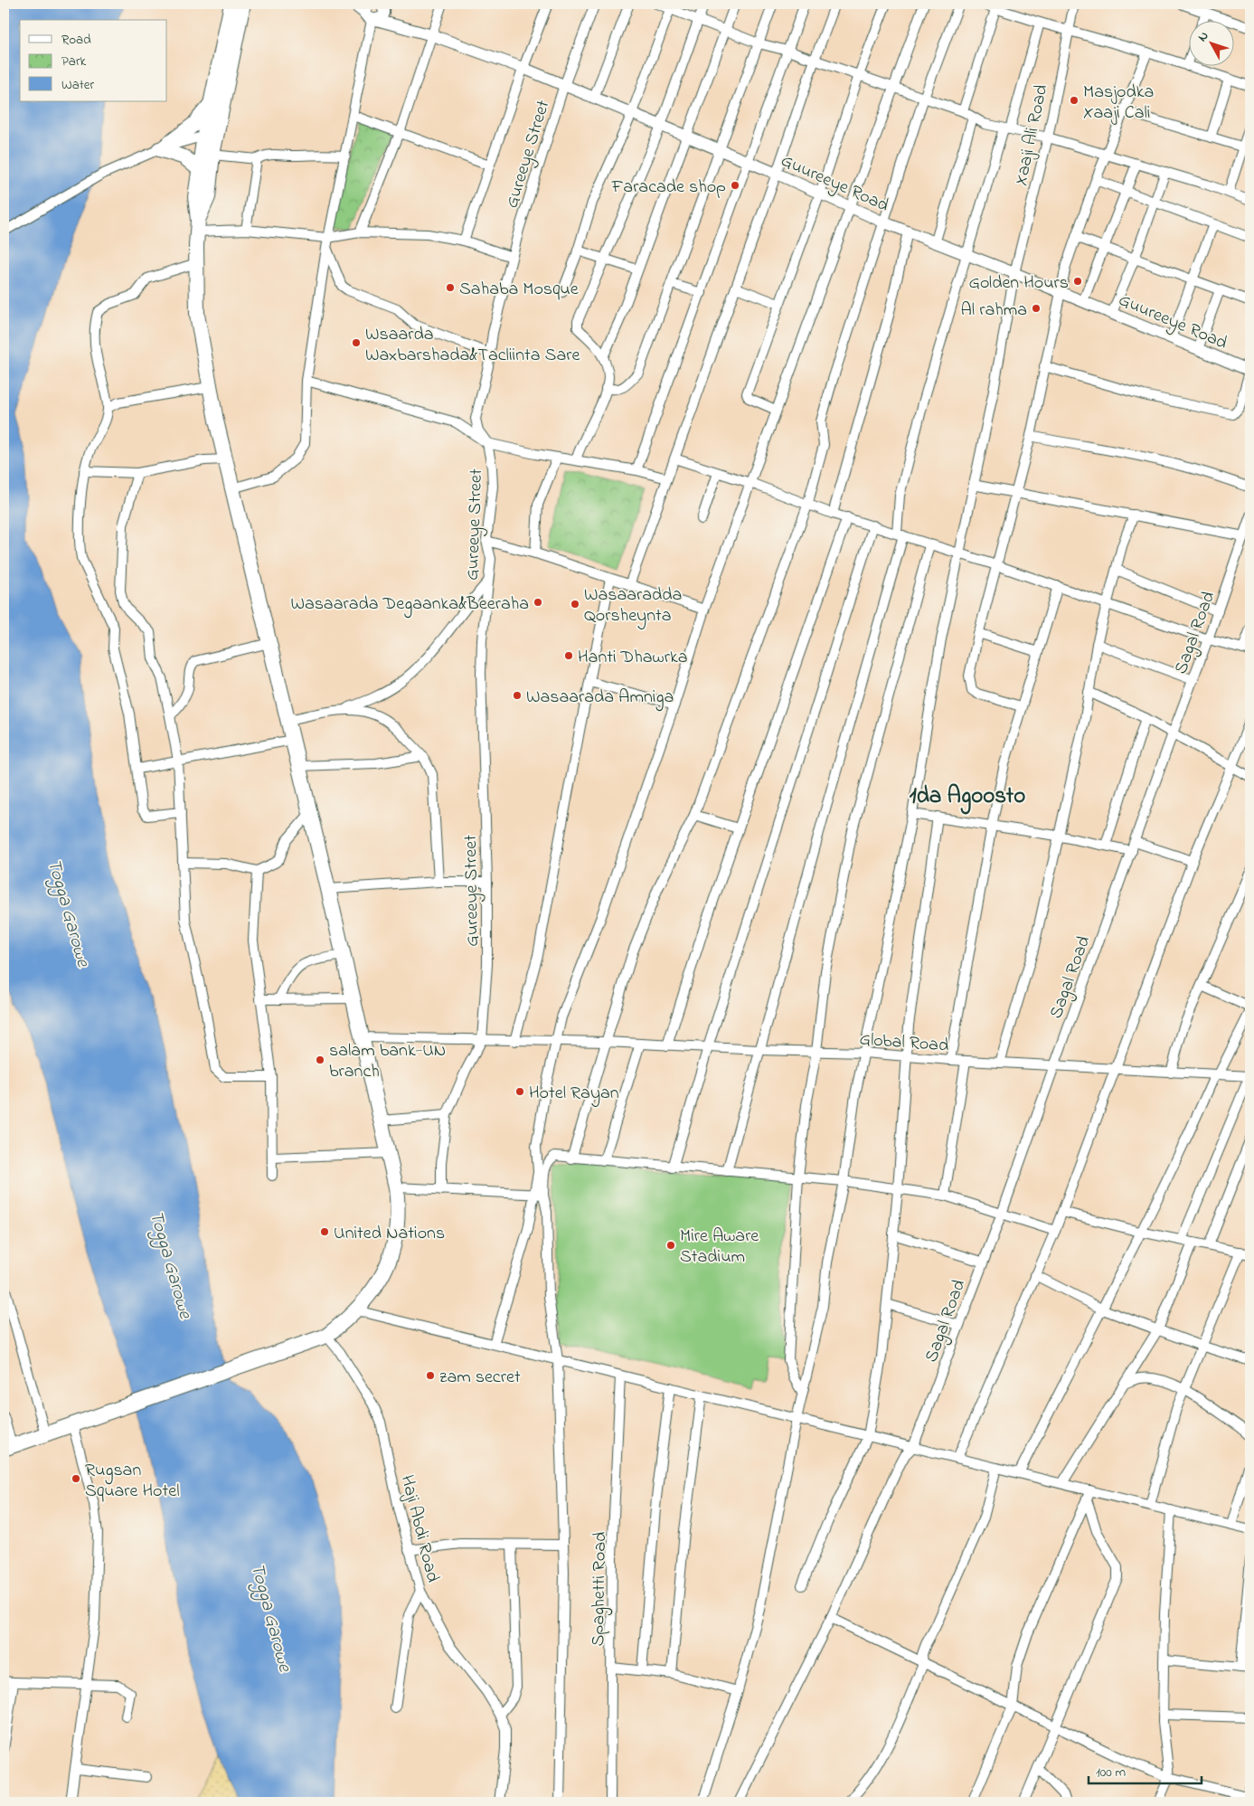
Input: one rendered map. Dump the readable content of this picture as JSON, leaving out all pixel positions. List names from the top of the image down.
{
  "streets": {
    "street": [
      "Xaaji Ali Road",
      "Gureeye Street",
      "Guureeye Road",
      "Sagal Road",
      "Global Road",
      "Haji Abdi Road",
      "Spaghetti Road"
    ]
  },
  "crossings": [
    ["Xaaji Ali Road", "Guureeye Road"],
    ["Xaaji Ali Road", "Global Road"],
    ["Gureeye Street", "Guureeye Road"],
    ["Gureeye Street", "Global Road"],
    ["Sagal Road", "Global Road"]
  ],
  "districts": ["1da Agoosto"],
  "water": ["Togga Garowe"],
  "places": [
    "Masjodka Xaaji Cali",
    "Faracade shop",
    "Golden Hours",
    "Sahaba Mosque",
    "Al rahma",
    "Wsaarda Waxbarshada&Tacliinta Sare",
    "Wasaarada Degaanka&Beeraha",
    "Wasaaradda Qorsheynta",
    "Hanti Dhawrka",
    "Wasaarada Amniga",
    "salam bank-UN branch",
    "Hotel Rayan",
    "United Nations",
    "Mire Aware Stadium",
    "zam secret",
    "Rugsan Square Hotel"
  ],
  "legend": ["Road", "Park", "Water"],
  "scale_bar": "100 m",
  "north": "top left"
}
